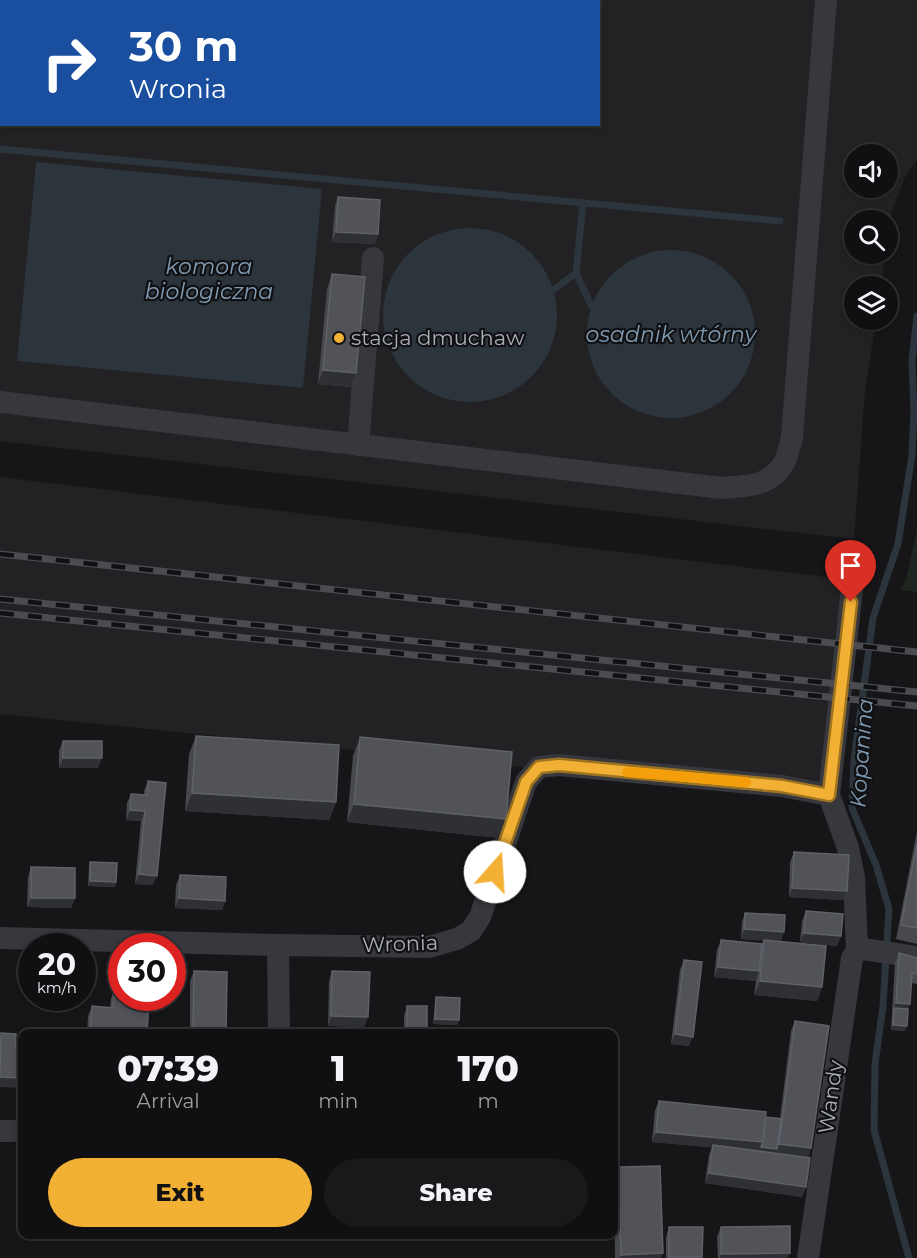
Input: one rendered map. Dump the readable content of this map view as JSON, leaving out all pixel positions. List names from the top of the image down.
{
  "streets": {
    "street": ["Wronia", "Wandy"]
  },
  "crossings": [
    ["Wronia", "Wandy"]
  ],
  "water": ["komora biologiczna", "osadnik wtórny", "Kopanina"],
  "places": ["stacja dmuchaw"],
  "page": {
    "turn": ["30 m", "Wronia"],
    "speed": "20 km/h",
    "limit": "30",
    "eta": [
      "07:39",
      "Arrival",
      "1",
      "min",
      "170",
      "m"
    ],
    "buttons": ["Exit", "Share"]
  }
}
